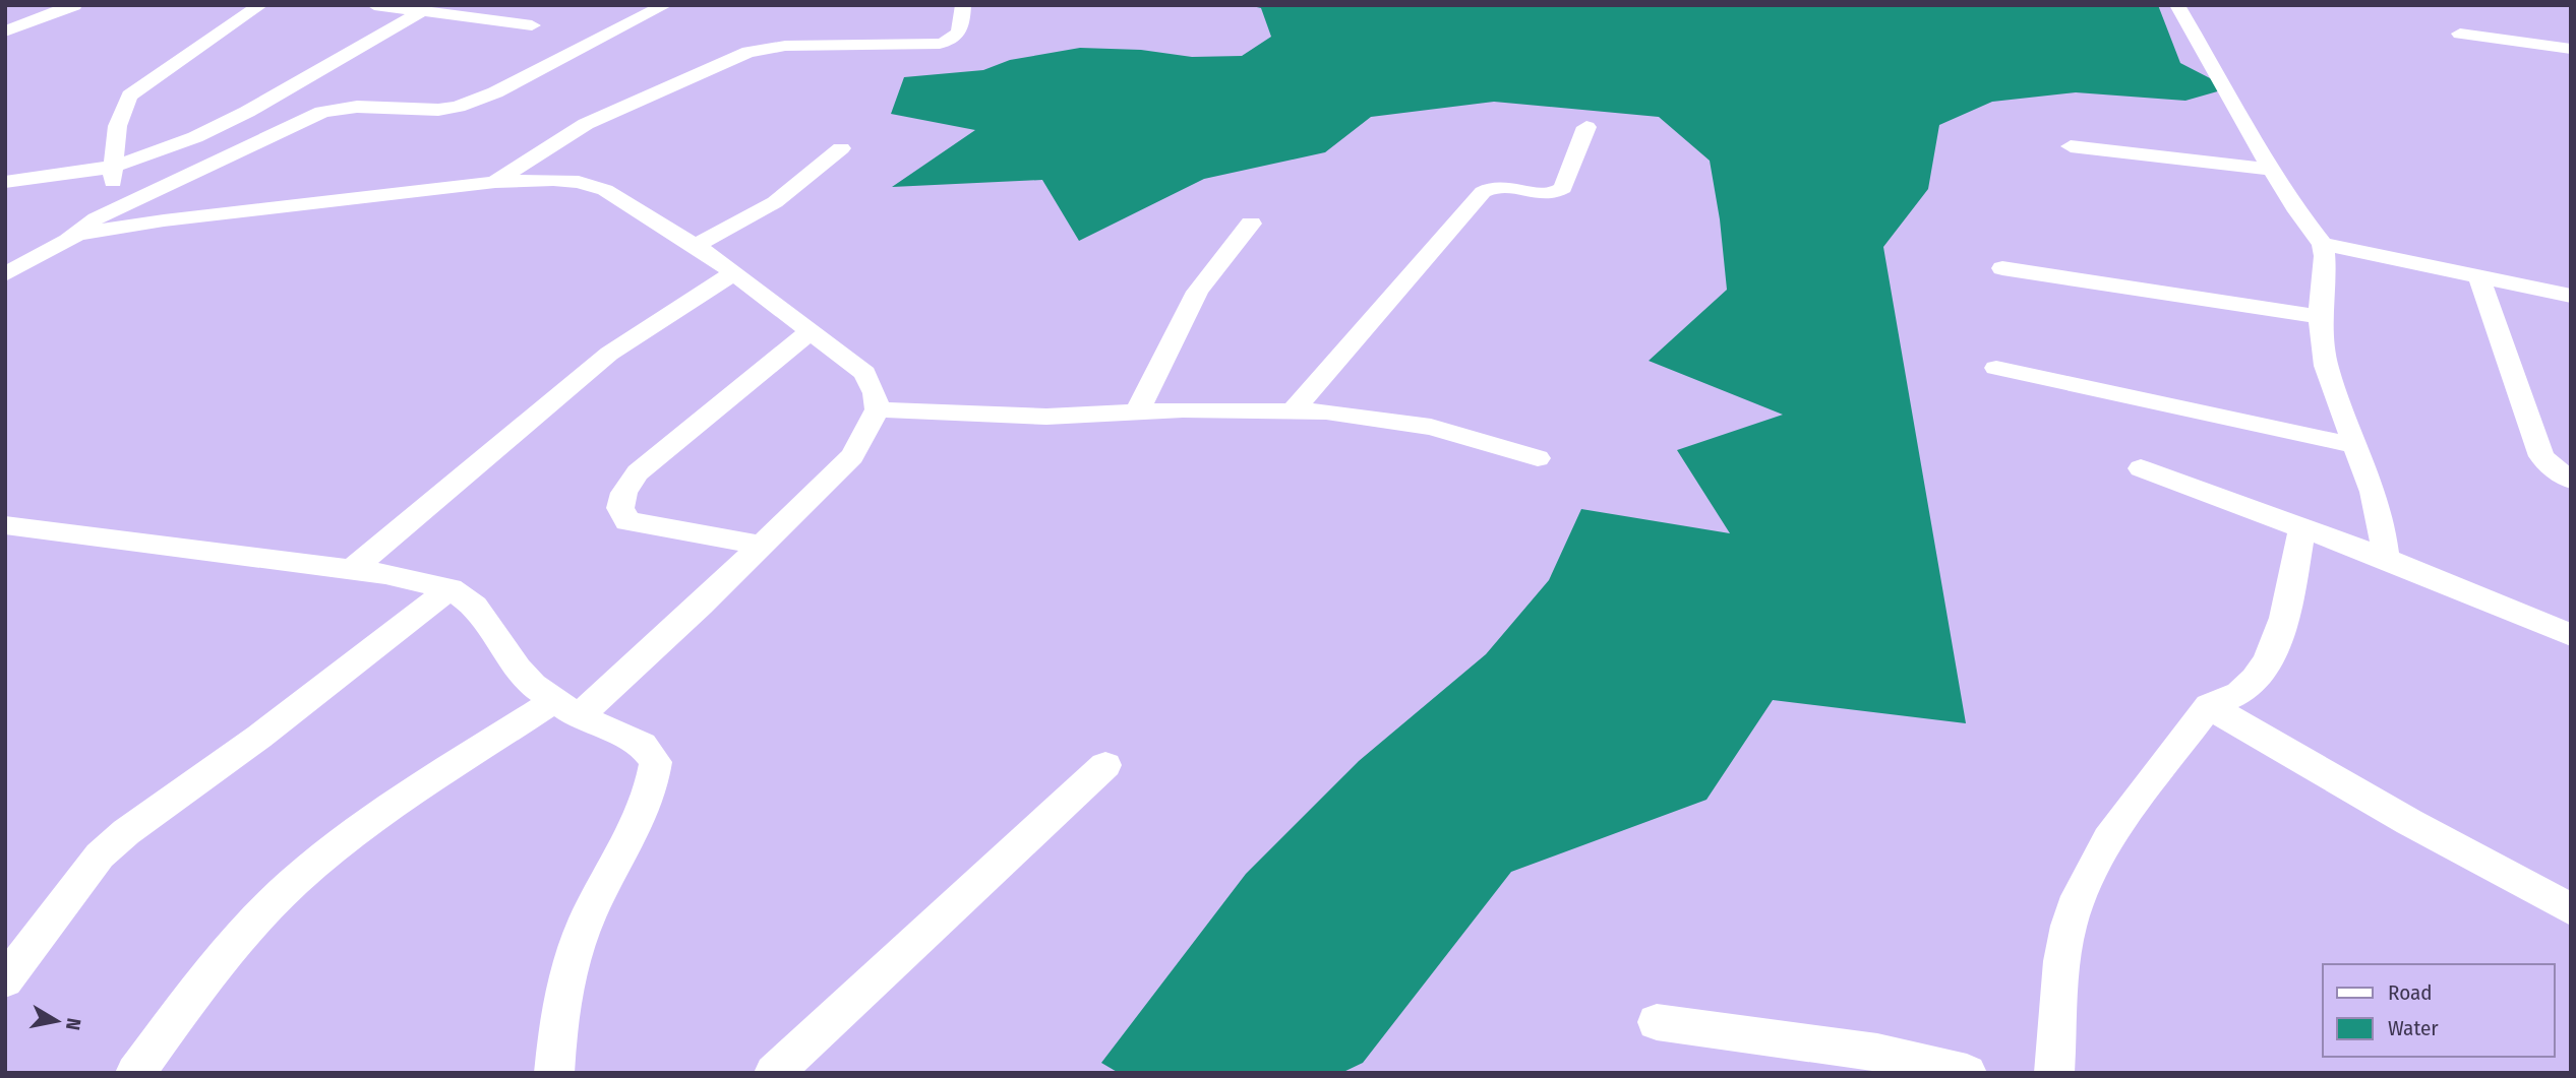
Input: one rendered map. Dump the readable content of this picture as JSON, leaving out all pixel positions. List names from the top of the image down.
{
  "legend": ["Road", "Water"],
  "north": "right"
}
